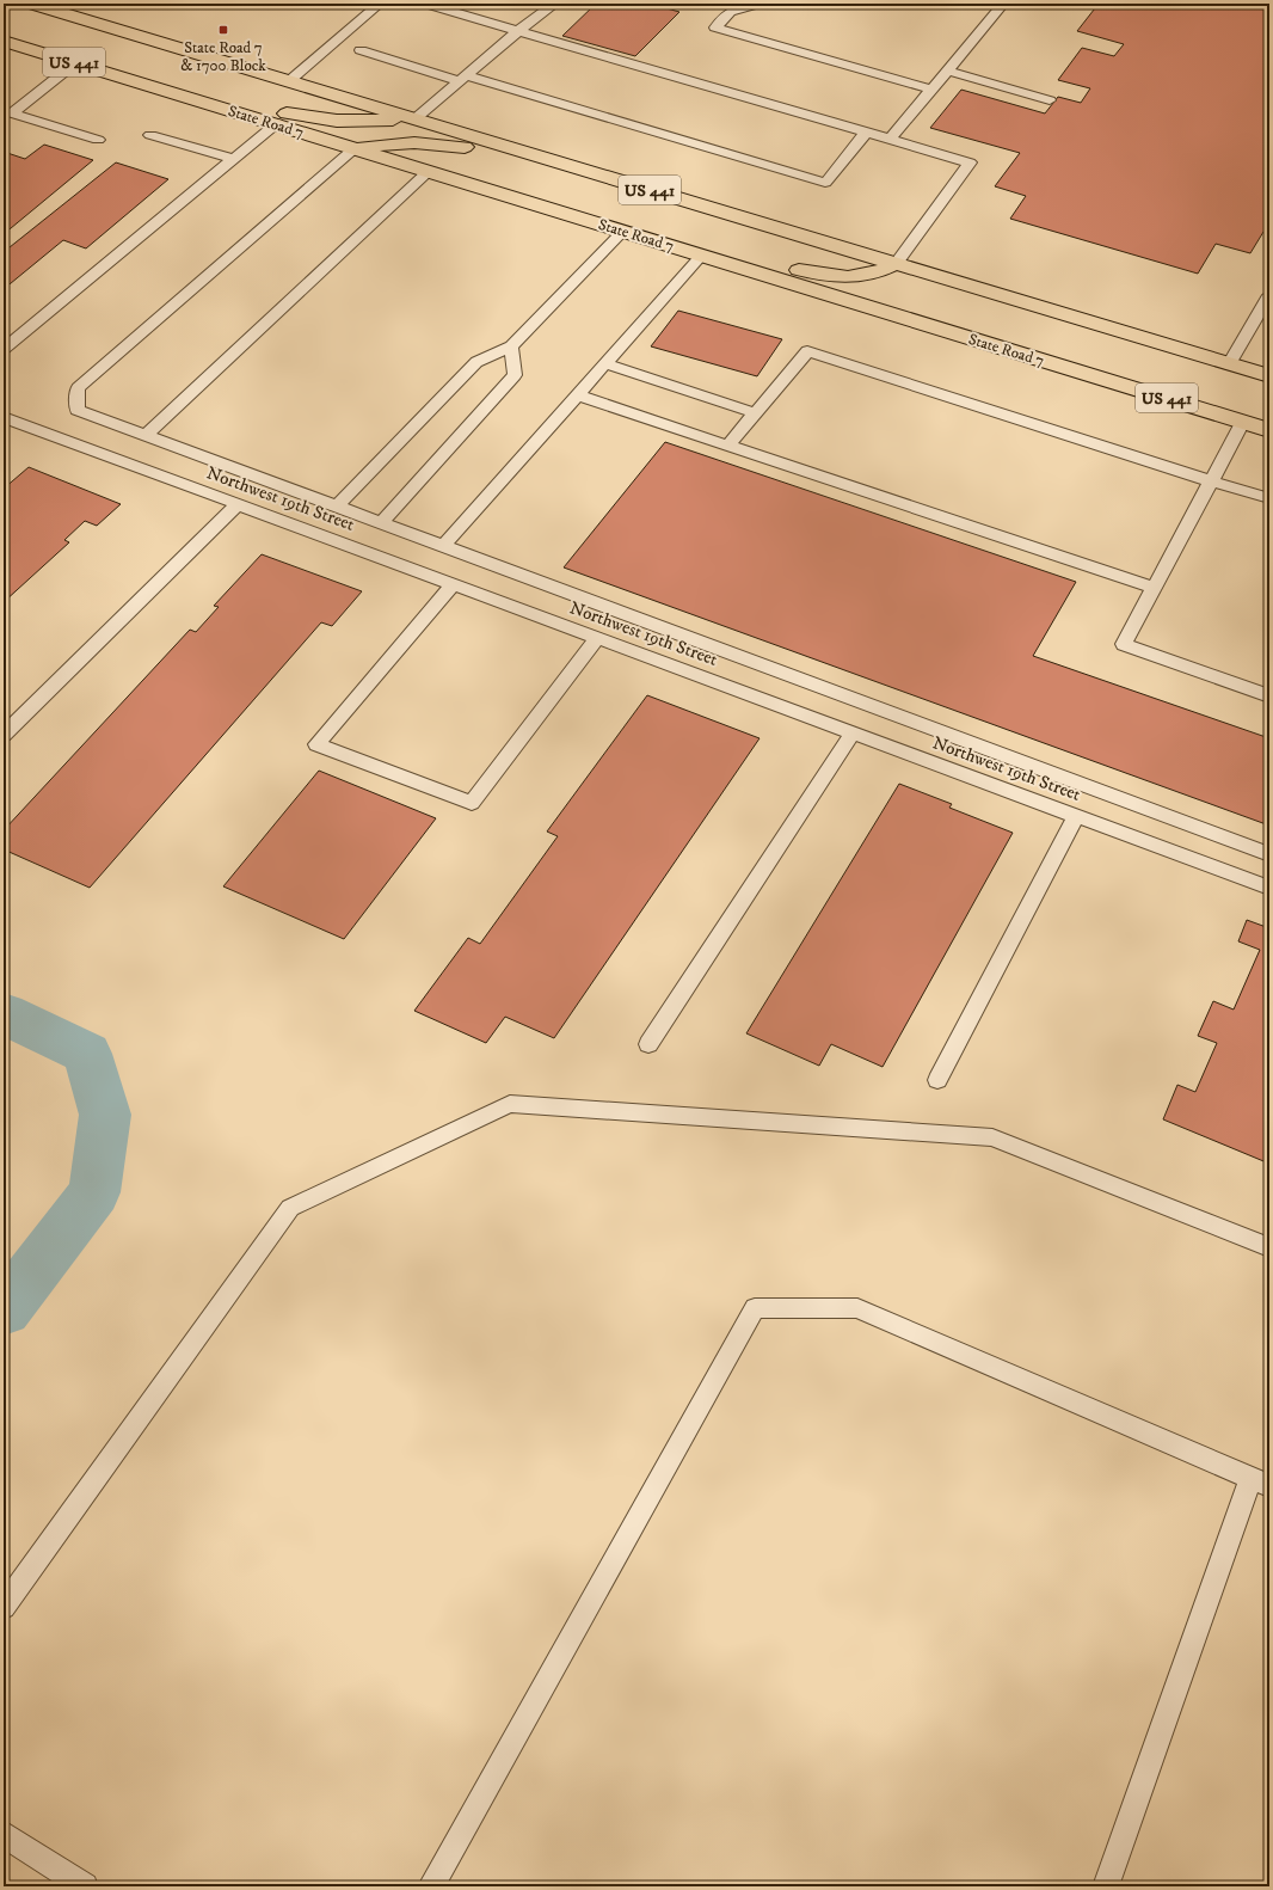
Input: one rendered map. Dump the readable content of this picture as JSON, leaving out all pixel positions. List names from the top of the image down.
{
  "streets": {
    "main road": ["US 441", "State Road 7"],
    "lane": ["Northwest 19th Street"]
  },
  "places": {
    "transit": ["State Road 7 & 1700 Block"]
  }
}
